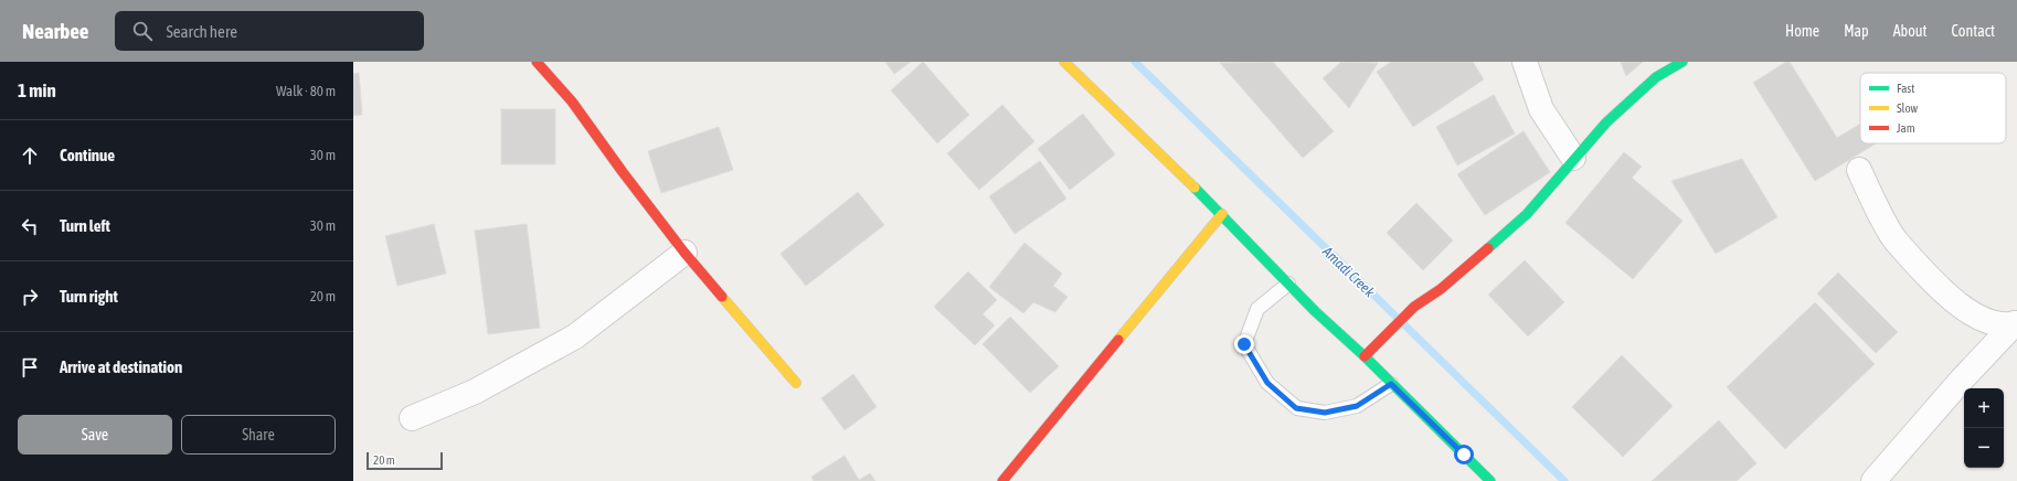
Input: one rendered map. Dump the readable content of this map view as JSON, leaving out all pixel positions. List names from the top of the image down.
{
  "water": ["Amadi Creek"],
  "legend": ["Fast", "Slow", "Jam"],
  "scale_bar": "20 m",
  "page": {
    "header": "Nearbee",
    "search": "Search here",
    "nav": [
      "Home",
      "Map",
      "About",
      "Contact"
    ],
    "heading": ["1 min", "Walk · 80 m"],
    "list": [
      ["Continue", "30 m"],
      ["Turn left", "30 m"],
      ["Turn right", "20 m"],
      "Arrive at destination"
    ],
    "map_buttons": ["+", "−"],
    "buttons": ["Save", "Share"],
    "scale": "20 m"
  }
}
